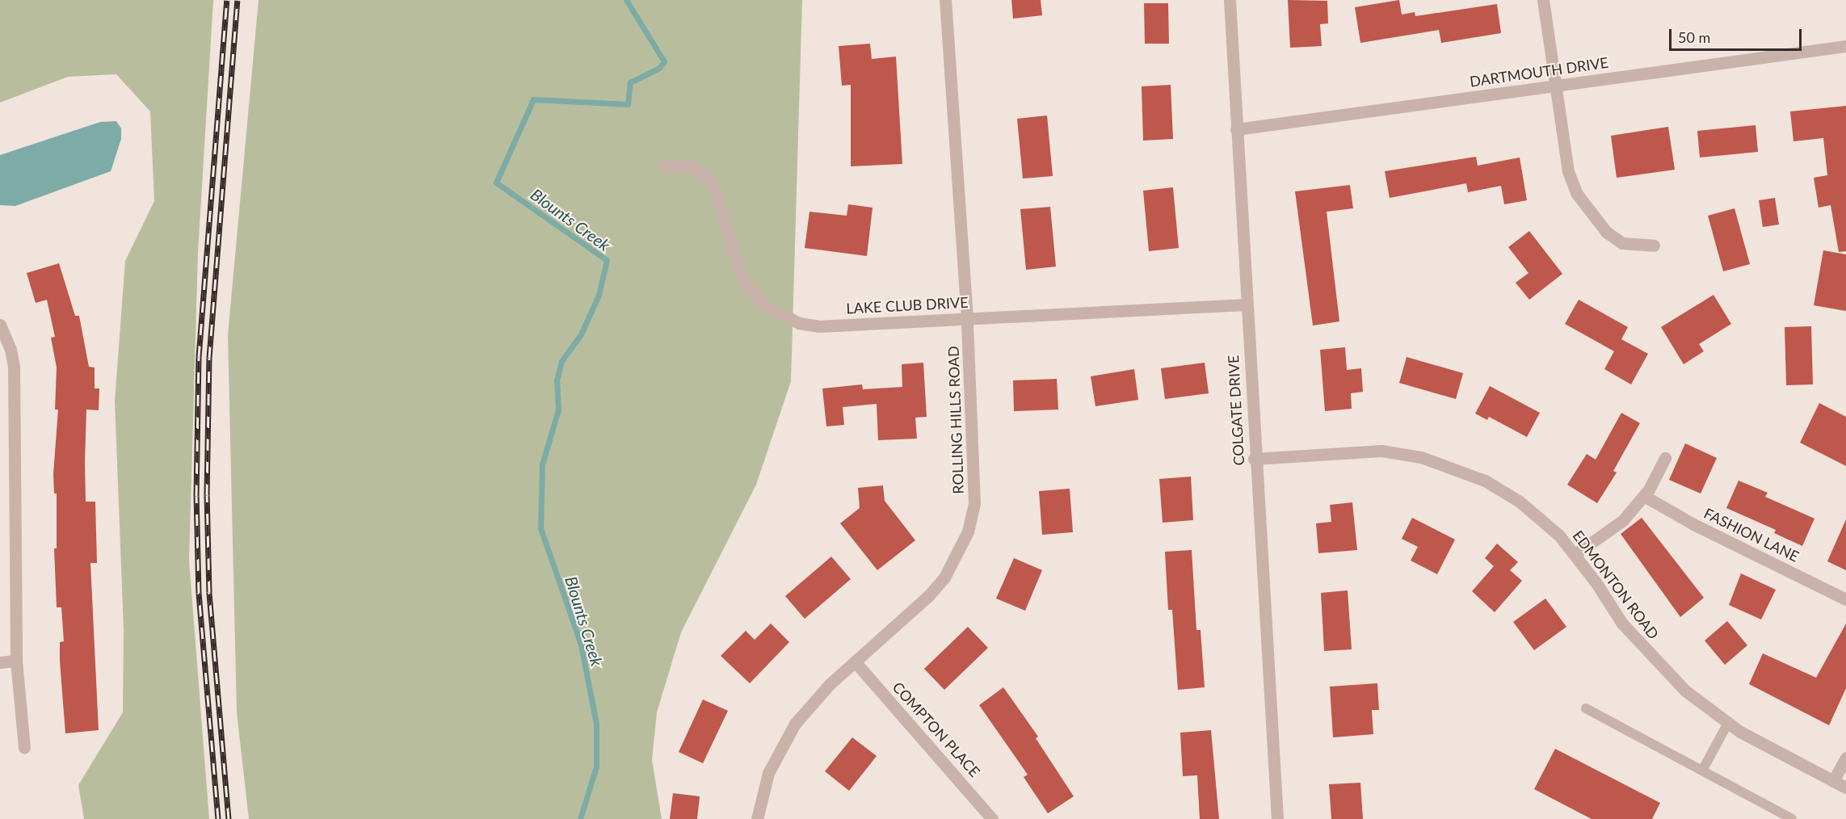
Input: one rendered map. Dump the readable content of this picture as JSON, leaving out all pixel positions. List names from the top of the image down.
{
  "streets": {
    "street": [
      "DARTMOUTH DRIVE",
      "LAKE CLUB DRIVE",
      "COLGATE DRIVE",
      "ROLLING HILLS ROAD",
      "FASHION LANE",
      "EDMONTON ROAD",
      "COMPTON PLACE"
    ]
  },
  "crossings": [
    ["DARTMOUTH DRIVE", "COLGATE DRIVE"],
    ["LAKE CLUB DRIVE", "COLGATE DRIVE"],
    ["LAKE CLUB DRIVE", "ROLLING HILLS ROAD"],
    ["COLGATE DRIVE", "EDMONTON ROAD"],
    ["ROLLING HILLS ROAD", "COMPTON PLACE"]
  ],
  "water": ["Blounts Creek"],
  "scale_bar": "50 m"
}
